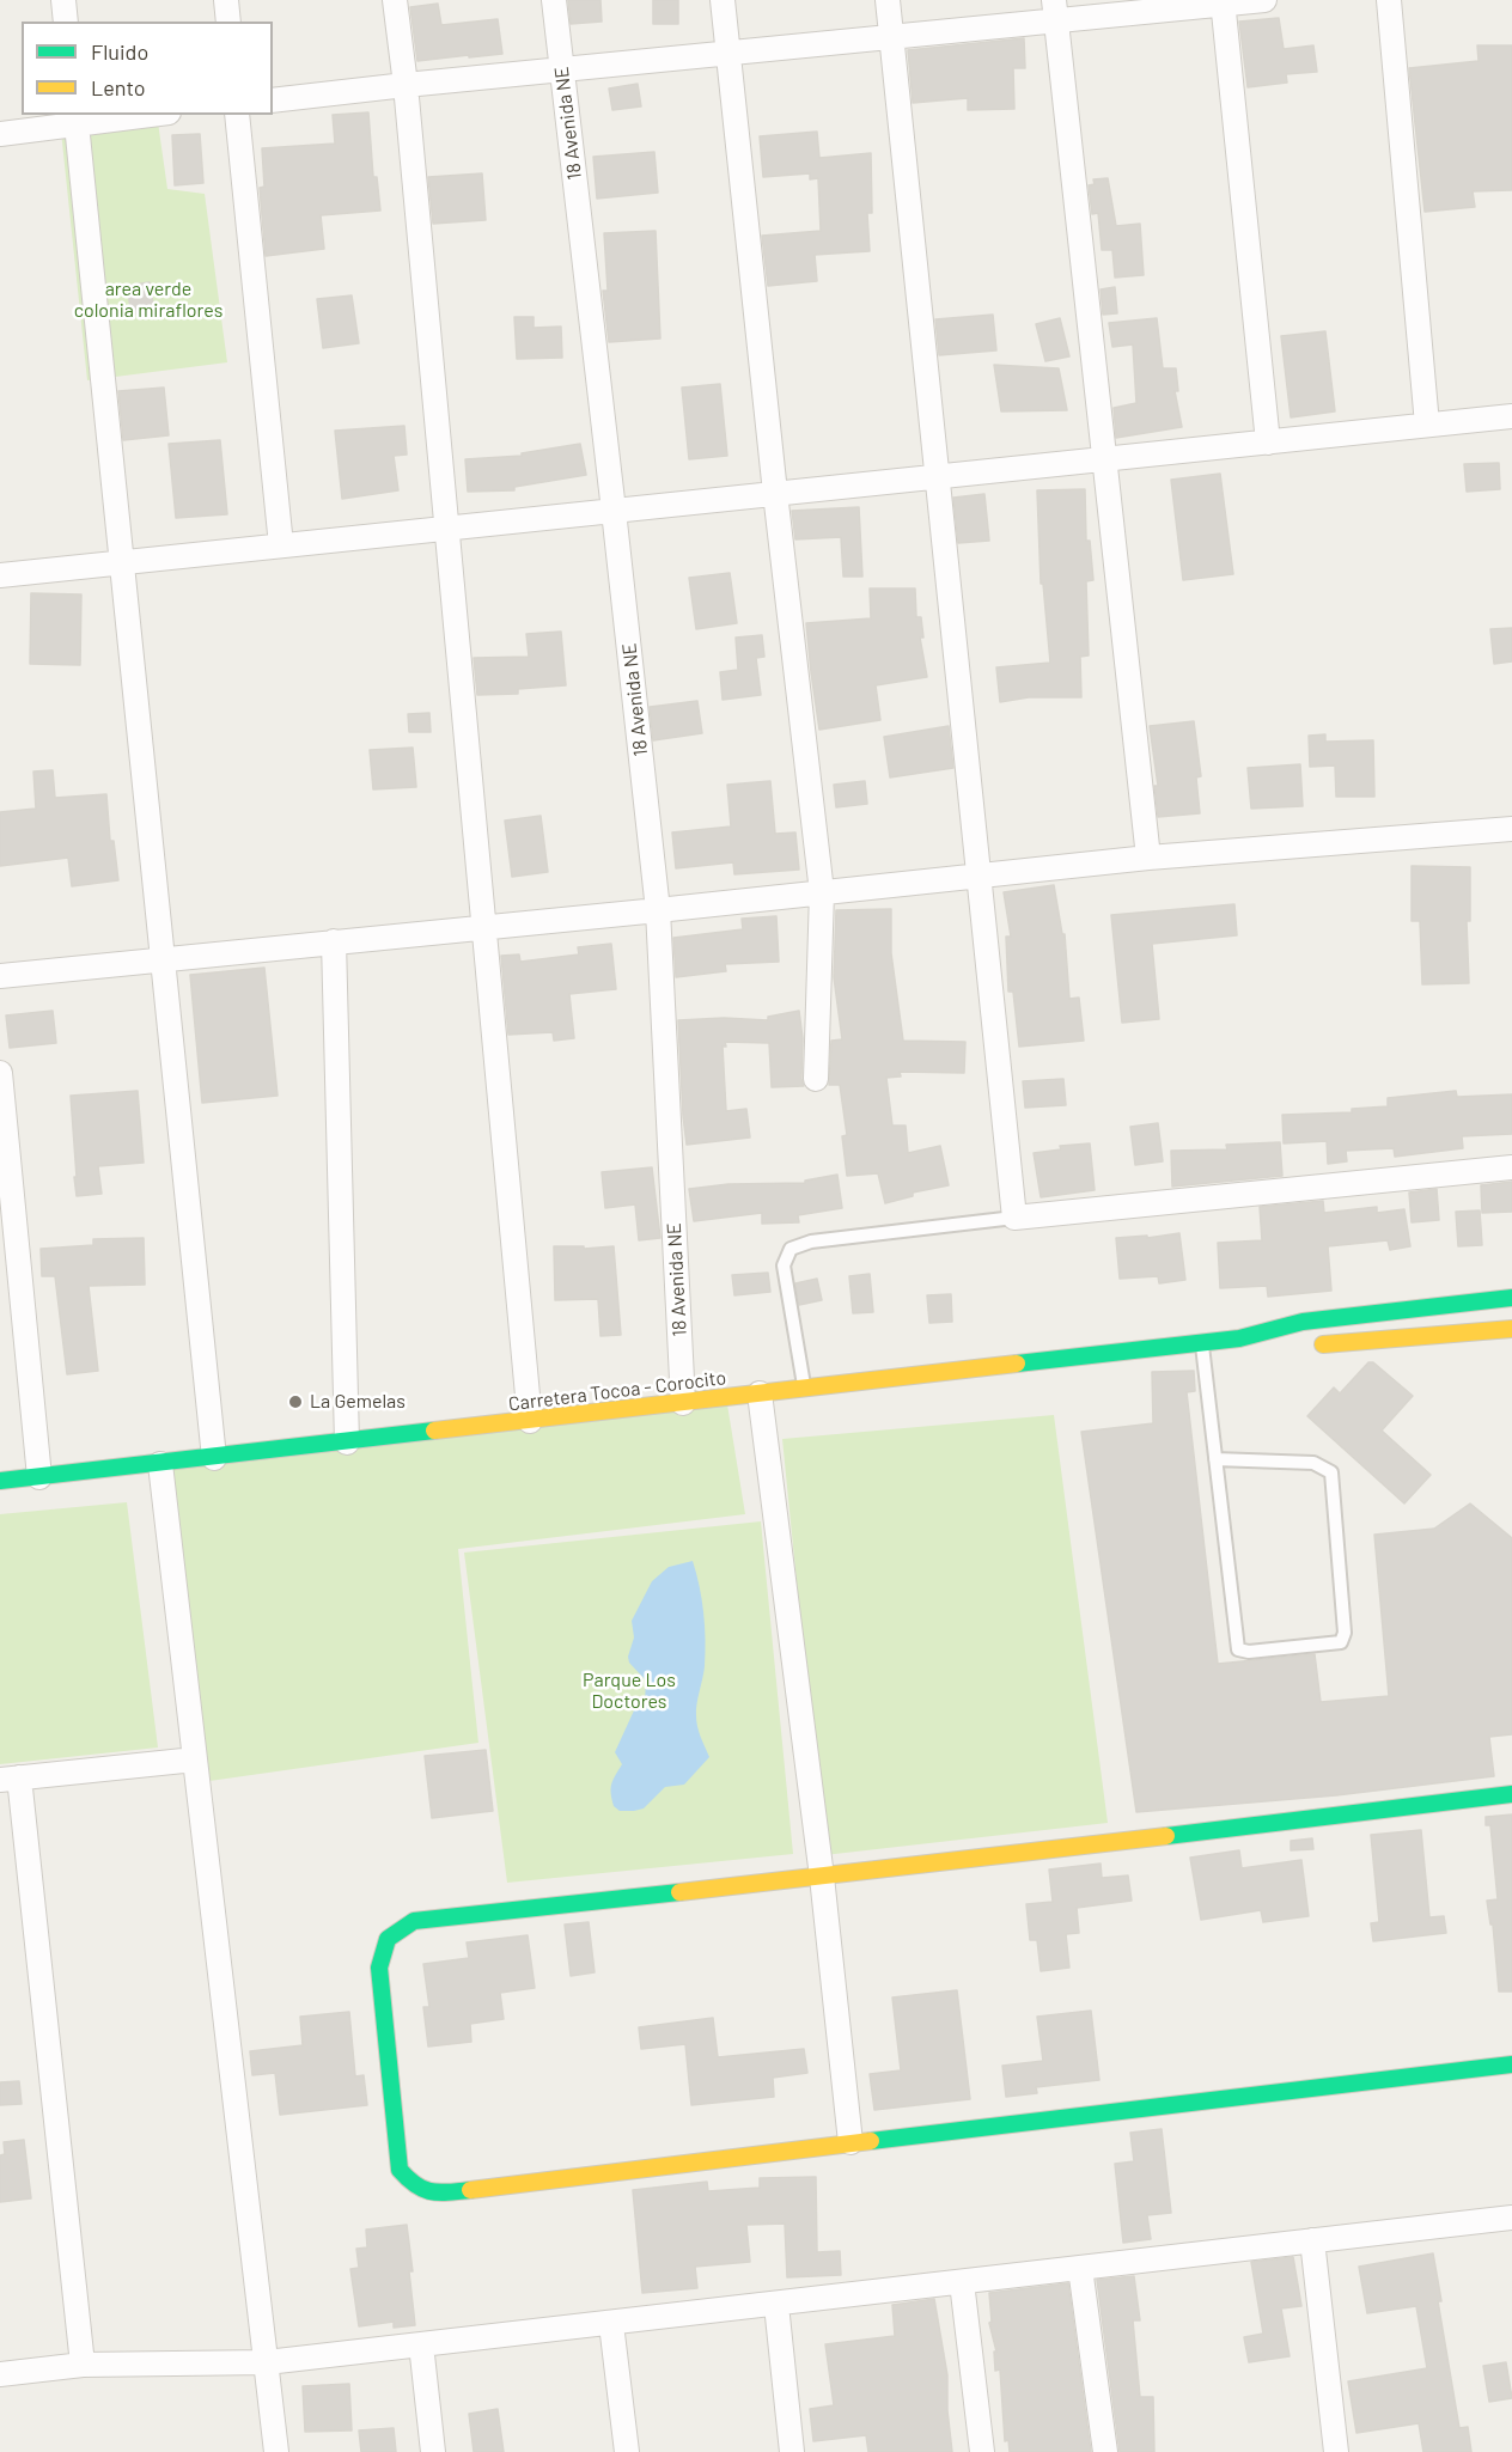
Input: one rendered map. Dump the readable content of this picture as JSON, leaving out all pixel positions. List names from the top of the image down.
{
  "streets": {
    "street": ["18 Avenida NE", "Carretera Tocoa - Corocito"]
  },
  "crossings": [
    ["18 Avenida NE", "Carretera Tocoa - Corocito"]
  ],
  "parks": ["area verde colonia miraflores", "Parque Los Doctores"],
  "places": ["La Gemelas"],
  "legend": ["Fluido", "Lento"]
}
